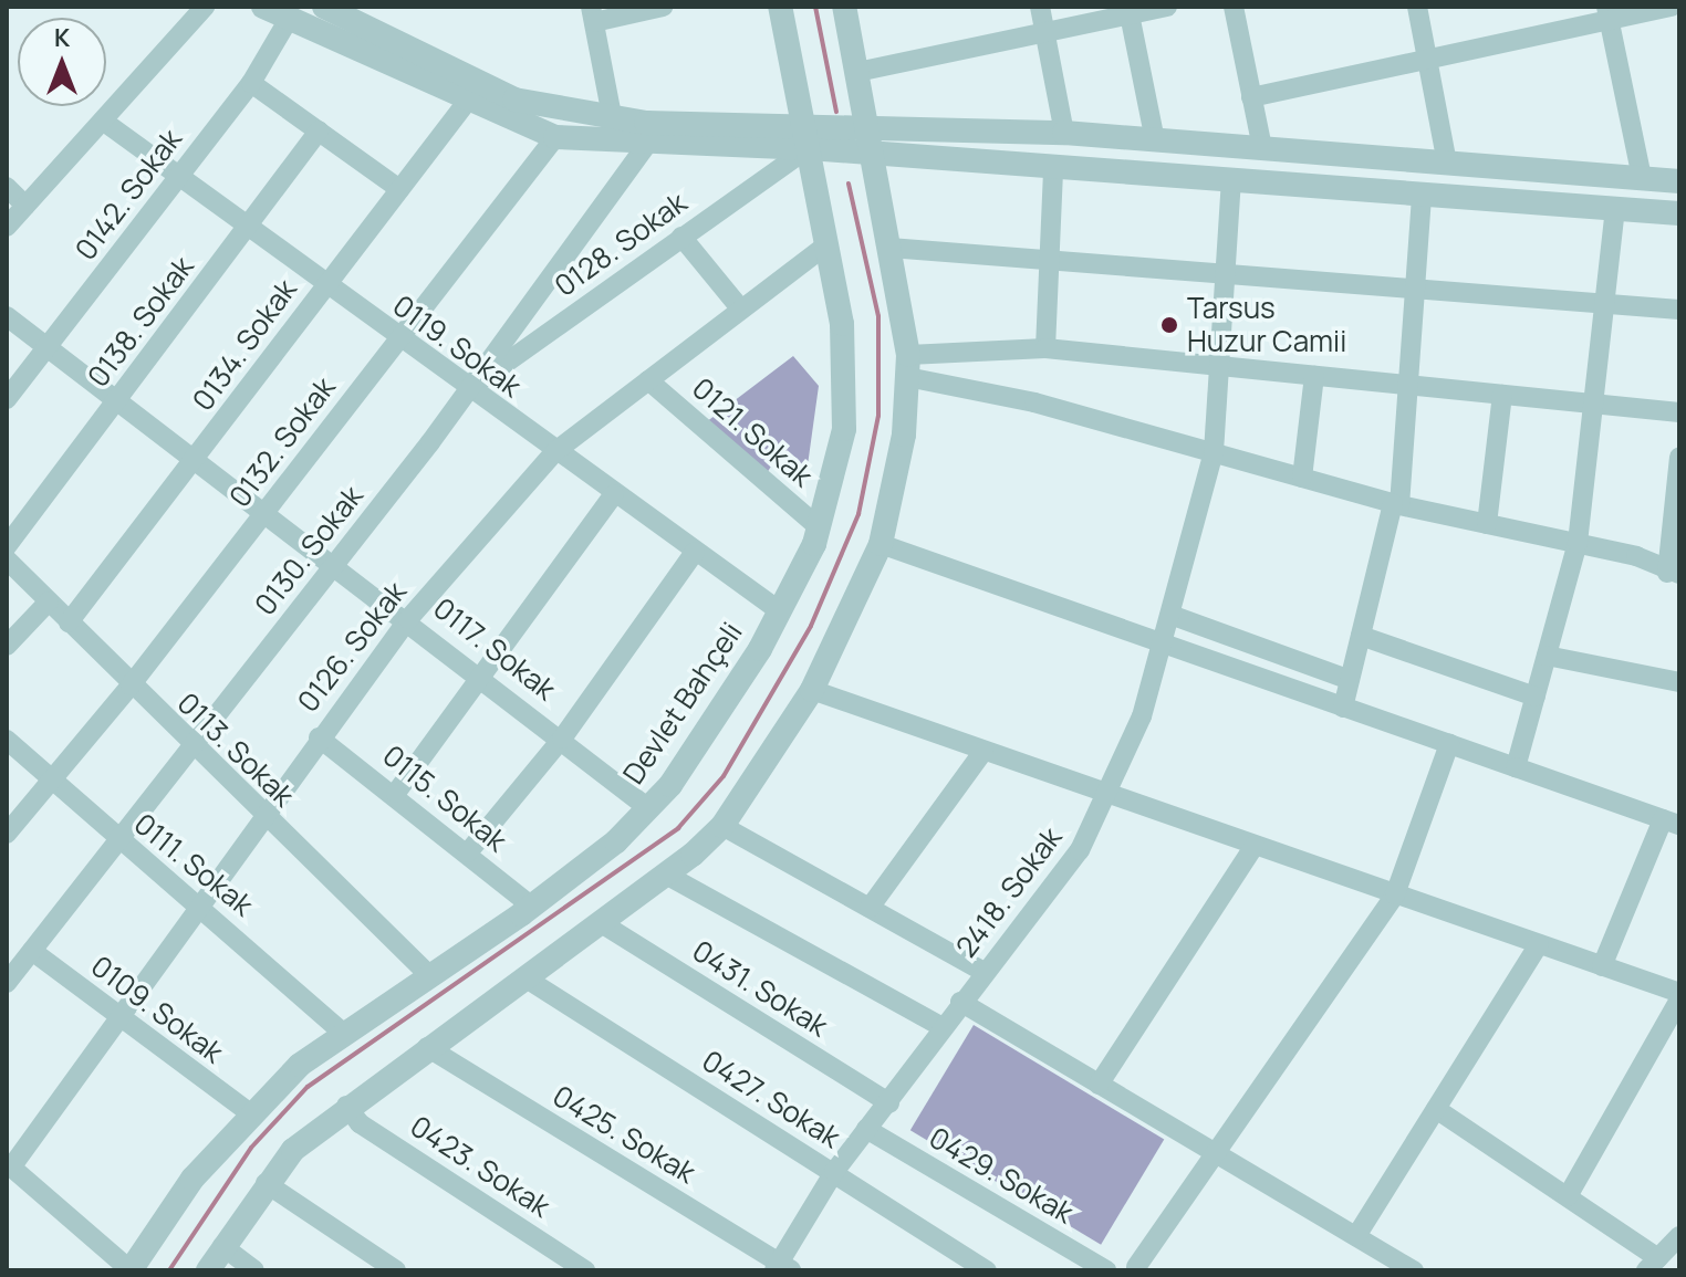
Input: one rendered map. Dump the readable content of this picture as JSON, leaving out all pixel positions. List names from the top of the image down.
{
  "streets": {
    "street": [
      "0142. Sokak",
      "0128. Sokak",
      "0138. Sokak",
      "0134. Sokak",
      "0119. Sokak",
      "0121. Sokak",
      "0132. Sokak",
      "0130. Sokak",
      "0126. Sokak",
      "0117. Sokak",
      "Devlet Bahçeli",
      "0113. Sokak",
      "0115. Sokak",
      "0111. Sokak",
      "2418. Sokak",
      "0431. Sokak",
      "0109. Sokak",
      "0427. Sokak",
      "0425. Sokak",
      "0423. Sokak",
      "0429. Sokak"
    ]
  },
  "crossings": [
    ["0142. Sokak", "0119. Sokak"],
    ["0142. Sokak", "0117. Sokak"],
    ["0128. Sokak", "0119. Sokak"],
    ["0128. Sokak", "0130. Sokak"],
    ["0128. Sokak", "Devlet Bahçeli"],
    ["0138. Sokak", "0119. Sokak"],
    ["0138. Sokak", "0117. Sokak"],
    ["0134. Sokak", "0119. Sokak"],
    ["0134. Sokak", "0117. Sokak"],
    ["0134. Sokak", "0113. Sokak"],
    ["0119. Sokak", "0132. Sokak"],
    ["0119. Sokak", "0130. Sokak"],
    ["0119. Sokak", "0126. Sokak"],
    ["0119. Sokak", "Devlet Bahçeli"],
    ["0121. Sokak", "0126. Sokak"],
    ["0121. Sokak", "Devlet Bahçeli"],
    ["0132. Sokak", "0117. Sokak"],
    ["0132. Sokak", "0113. Sokak"],
    ["0132. Sokak", "0111. Sokak"],
    ["0130. Sokak", "0117. Sokak"],
    ["0130. Sokak", "0113. Sokak"],
    ["0130. Sokak", "0111. Sokak"],
    ["0130. Sokak", "0109. Sokak"],
    ["0126. Sokak", "0117. Sokak"],
    ["0126. Sokak", "Devlet Bahçeli"],
    ["0126. Sokak", "0113. Sokak"],
    ["0126. Sokak", "0115. Sokak"],
    ["0126. Sokak", "0111. Sokak"],
    ["0126. Sokak", "0109. Sokak"],
    ["0117. Sokak", "Devlet Bahçeli"],
    ["Devlet Bahçeli", "0113. Sokak"],
    ["Devlet Bahçeli", "0115. Sokak"],
    ["Devlet Bahçeli", "0111. Sokak"],
    ["Devlet Bahçeli", "0109. Sokak"],
    ["2418. Sokak", "0431. Sokak"],
    ["2418. Sokak", "0427. Sokak"],
    ["2418. Sokak", "0425. Sokak"],
    ["2418. Sokak", "0429. Sokak"]
  ],
  "places": ["Tarsus Huzur Camii"],
  "north": "top"
}
